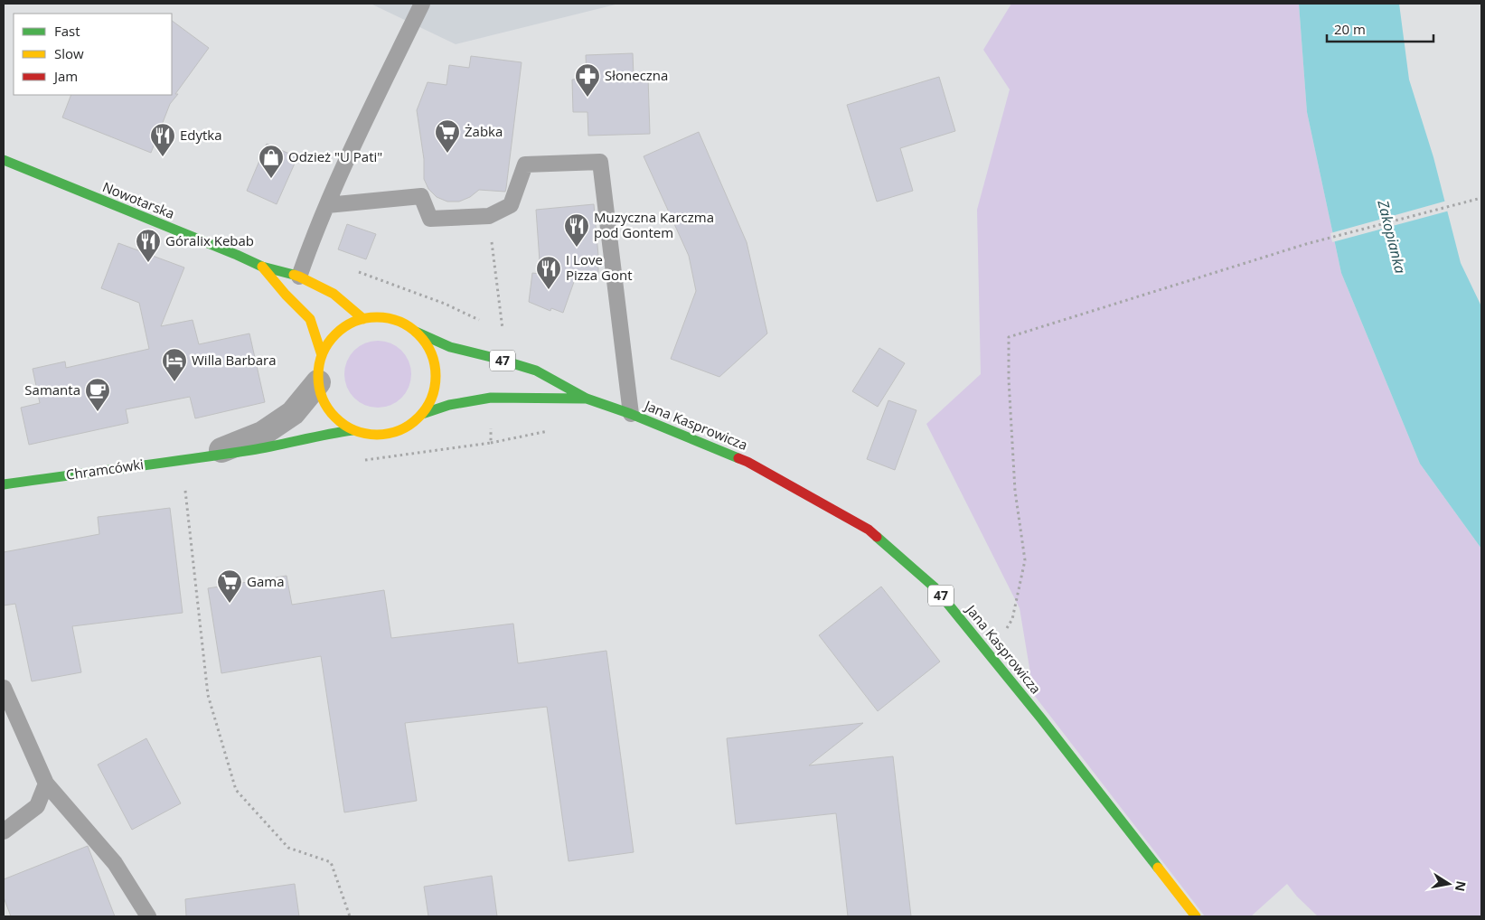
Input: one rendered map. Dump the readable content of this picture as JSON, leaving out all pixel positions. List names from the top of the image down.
{
  "streets": {
    "main road": [
      "Nowotarska",
      "47",
      "Jana Kasprowicza",
      "Chramcówki"
    ]
  },
  "crossings": [
    ["Nowotarska", "47"],
    ["Nowotarska", "Jana Kasprowicza"],
    ["Nowotarska", "Chramcówki"],
    ["47", "Jana Kasprowicza"],
    ["47", "Chramcówki"],
    ["Jana Kasprowicza", "Chramcówki"]
  ],
  "water": ["Zakopianka"],
  "places": {
    "pharmacy": ["Słoneczna"],
    "supermarket": ["Żabka", "Gama"],
    "restaurant": [
      "Edytka",
      "Muzyczna Karczma pod Gontem",
      "Góralix Kebab",
      "I Love Pizza Gont"
    ],
    "shop": ["Odzież \"U Pati\""],
    "hotel": ["Willa Barbara"],
    "cafe": ["Samanta"]
  },
  "legend": ["Fast", "Slow", "Jam"],
  "scale_bar": "20 m",
  "north": "right"
}
